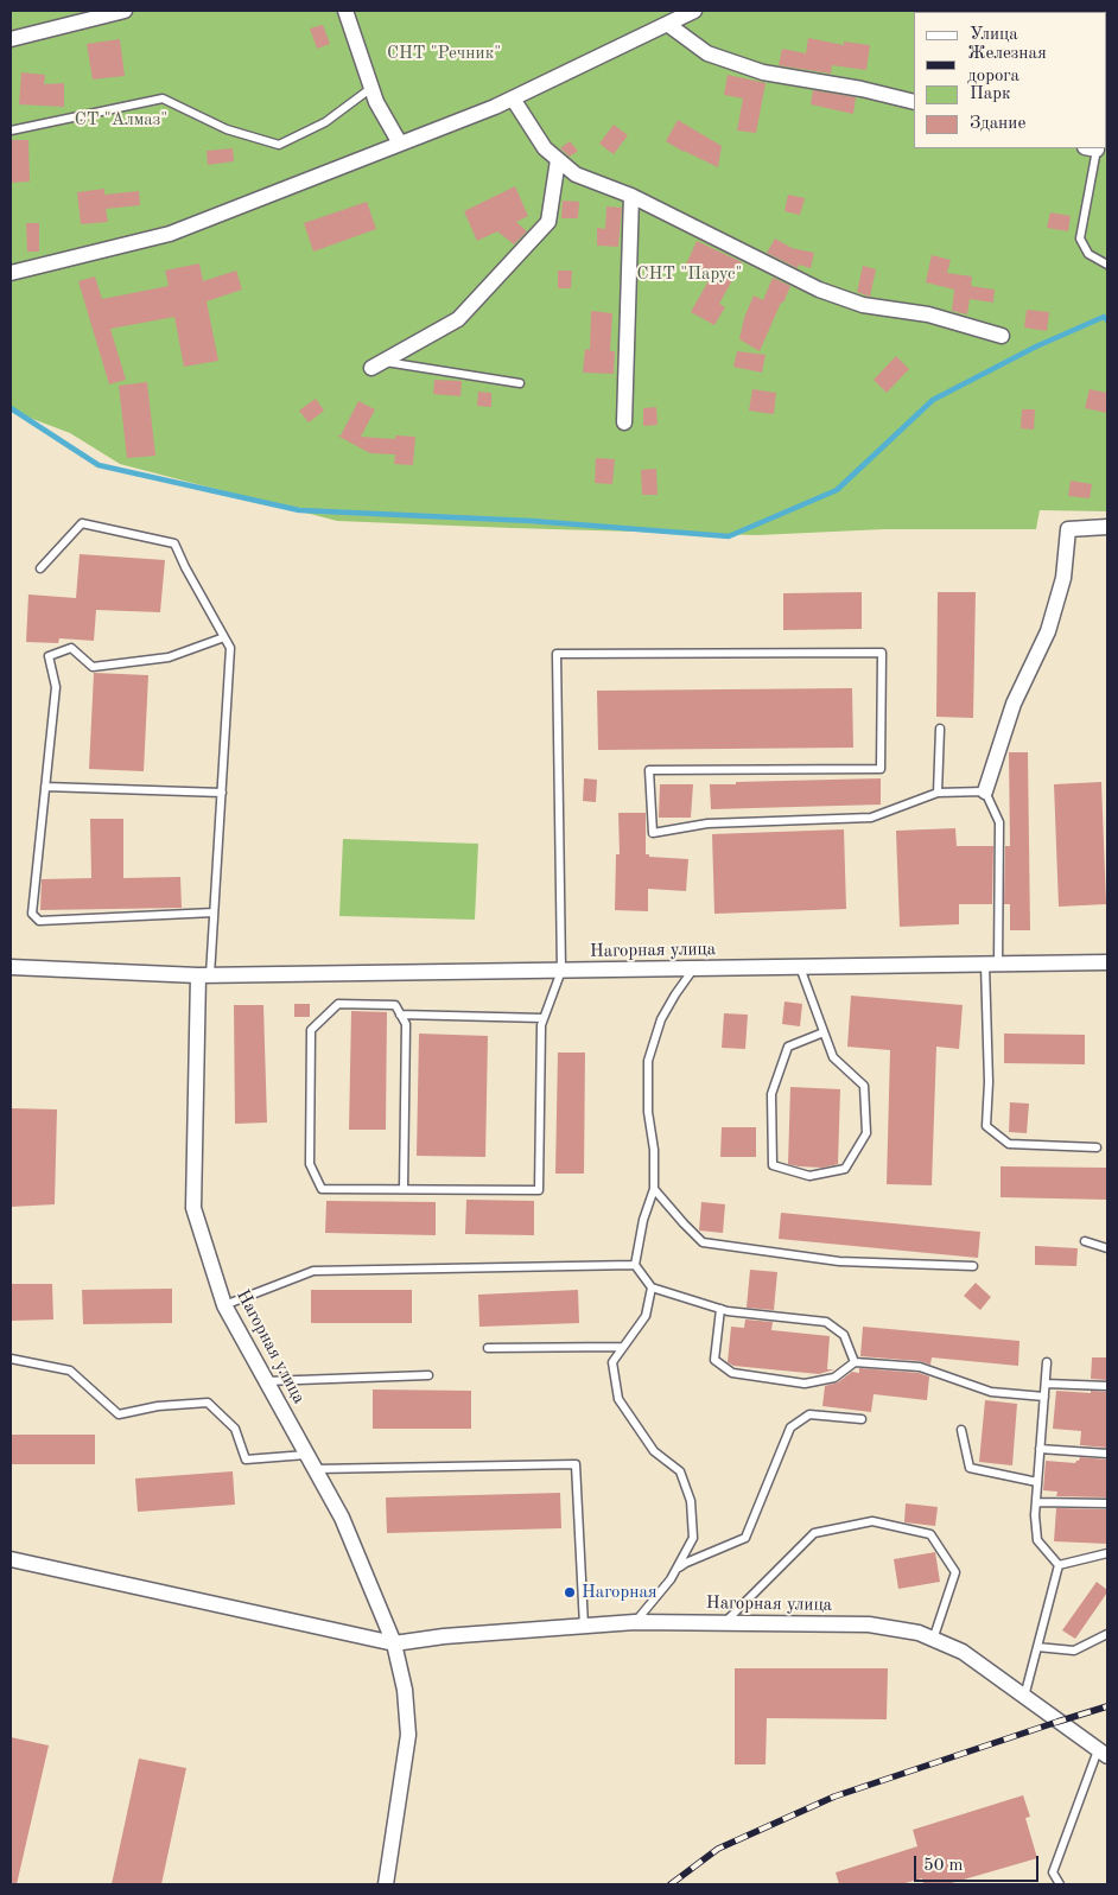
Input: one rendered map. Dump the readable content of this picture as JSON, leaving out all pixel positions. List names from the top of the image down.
{
  "streets": {
    "street": ["Нагорная улица"]
  },
  "parks": ["СНТ \"Речник\"", "СТ \"Алмаз\"", "СНТ \"Парус\""],
  "places": ["Нагорная"],
  "legend": [
    "Улица",
    "Железная дорога",
    "Парк",
    "Здание"
  ],
  "scale_bar": "50 m"
}
